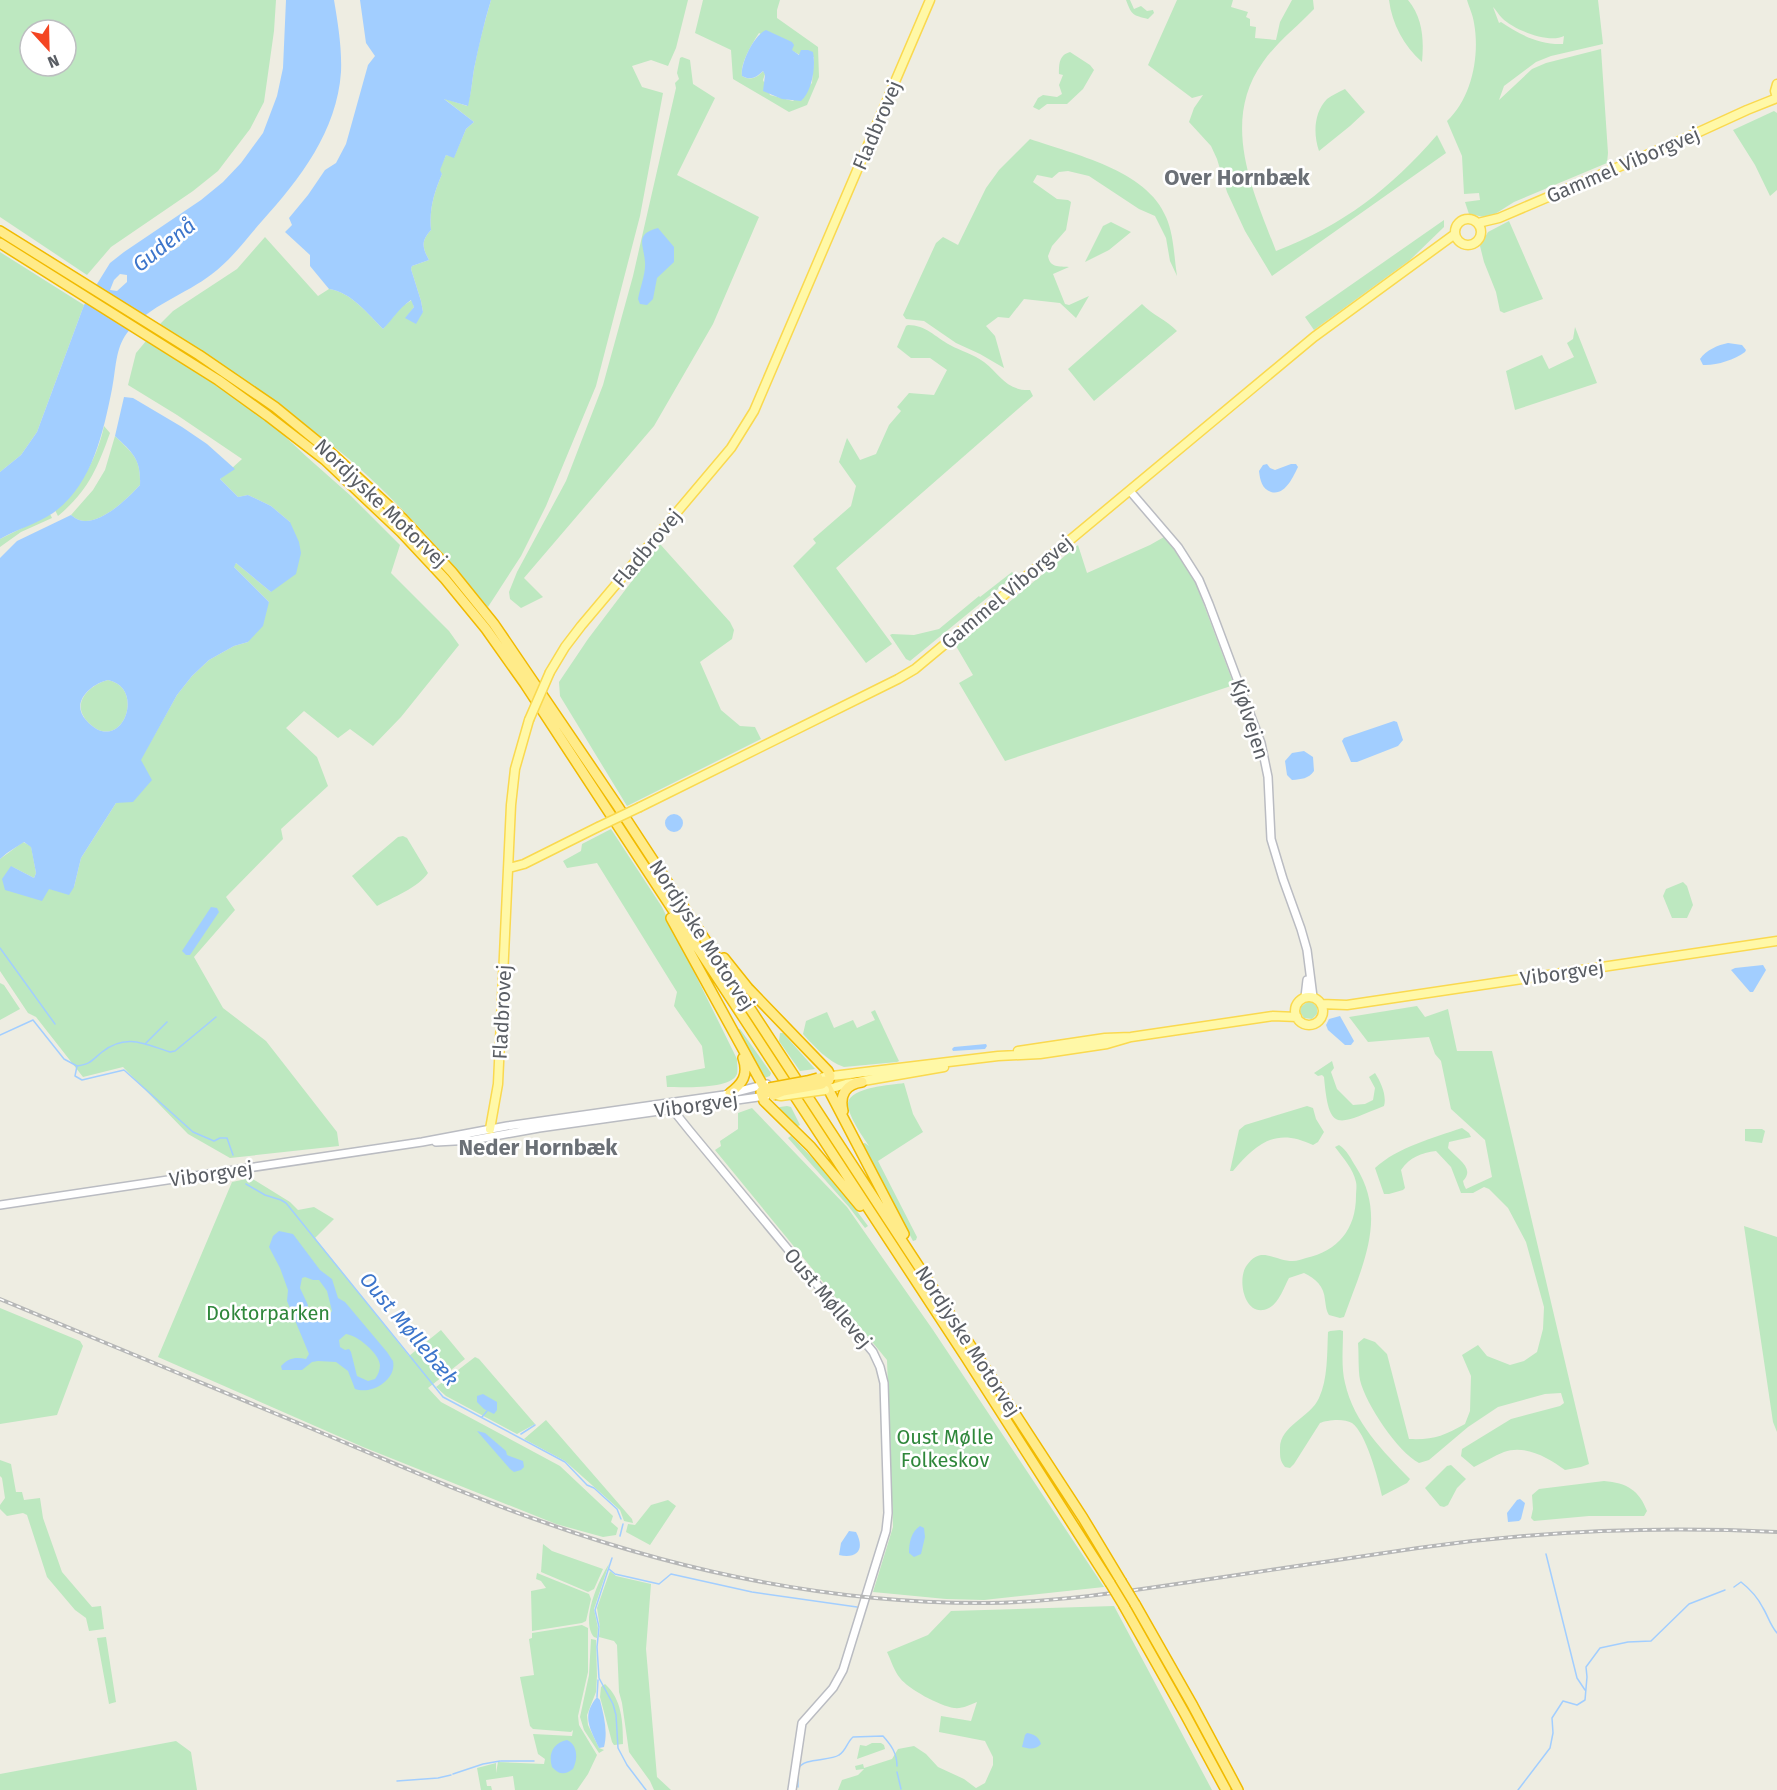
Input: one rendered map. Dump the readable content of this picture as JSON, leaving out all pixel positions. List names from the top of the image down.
{
  "streets": {
    "highway": ["Nordjyske Motorvej"],
    "main road": ["Fladbrovej", "Gammel Viborgvej", "Viborgvej"],
    "street": ["Kjølvejen", "Oust Møllevej"]
  },
  "crossings": [
    ["Fladbrovej", "Gammel Viborgvej"],
    ["Fladbrovej", "Viborgvej"],
    ["Gammel Viborgvej", "Kjølvejen"],
    ["Kjølvejen", "Viborgvej"],
    ["Viborgvej", "Oust Møllevej"]
  ],
  "districts": ["Over Hornbæk", "Neder Hornbæk"],
  "water": ["Gudenå", "Oust Møllebæk"],
  "parks": ["Doktorparken", "Oust Mølle Folkeskov"],
  "north": "bottom"
}
